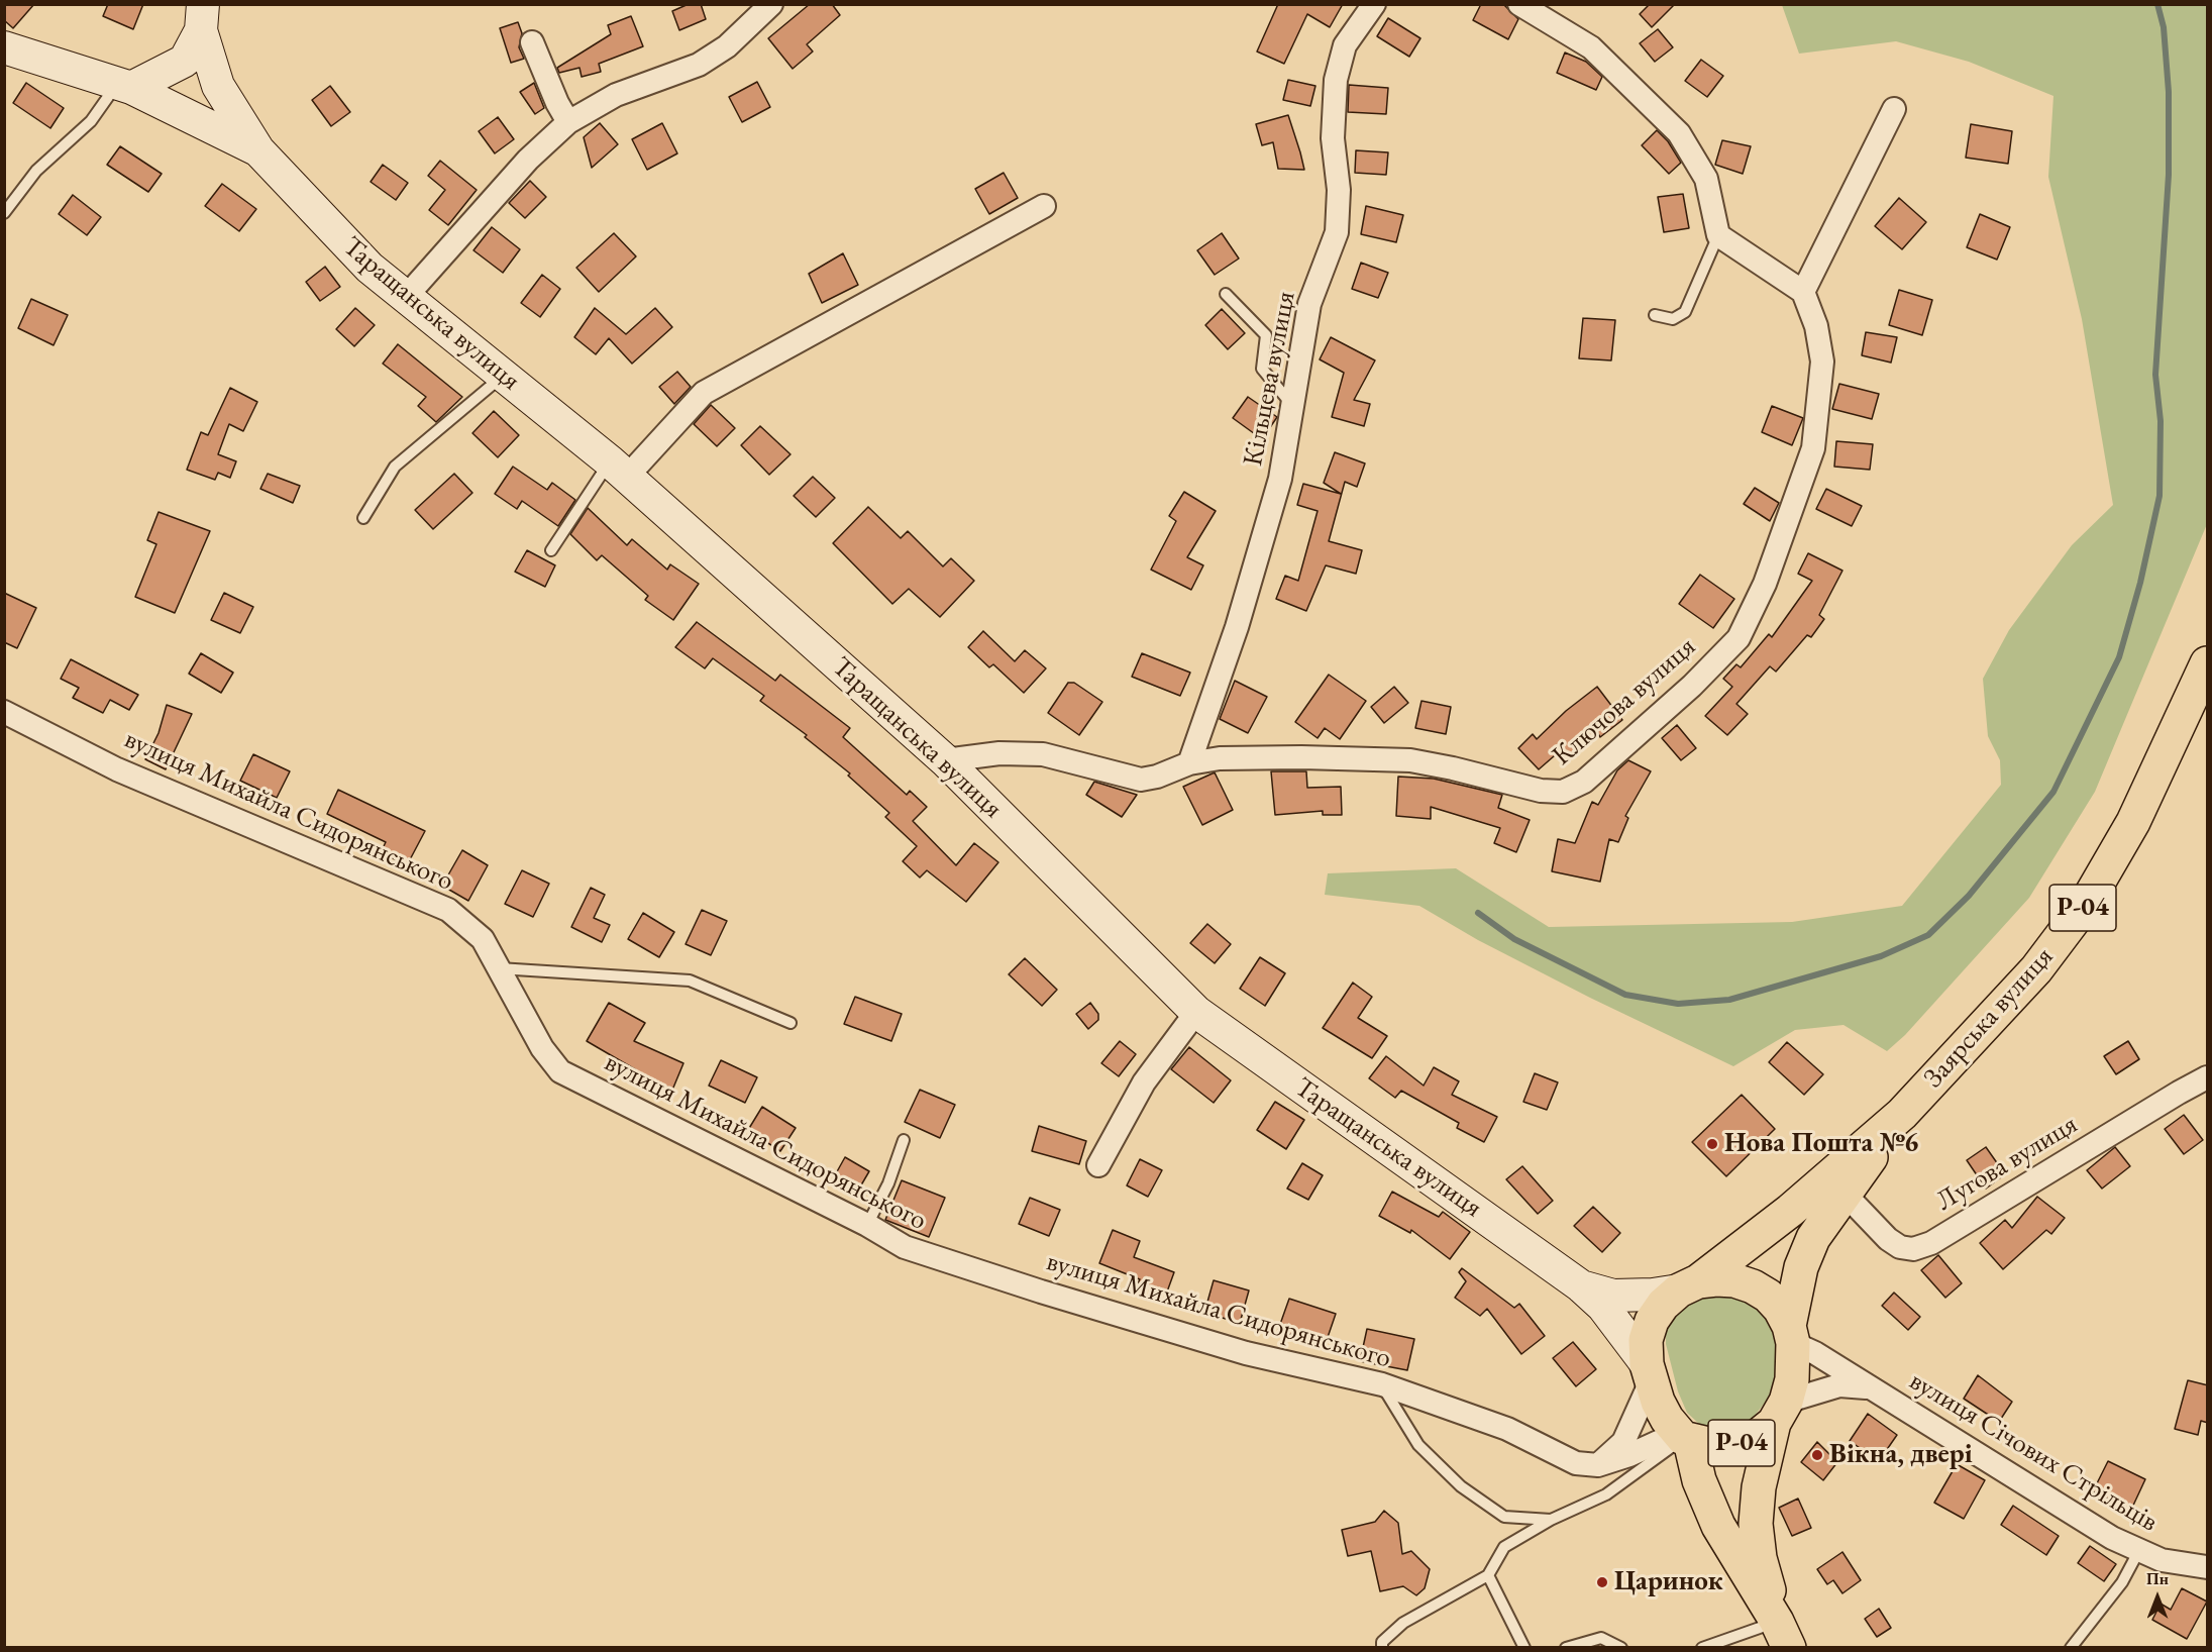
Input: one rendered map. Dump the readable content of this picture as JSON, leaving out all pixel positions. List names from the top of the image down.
{
  "streets": {
    "main road": ["Таращанська вулиця", "Р-04", "Заярська вулиця"],
    "street": [
      "Кільцева вулиця",
      "Ключова вулиця",
      "вулиця Михайла Сидорянського",
      "Лугова вулиця",
      "вулиця Січових Стрільців"
    ]
  },
  "crossings": [
    ["Таращанська вулиця", "Ключова вулиця"],
    ["Таращанська вулиця", "Р-04"],
    ["Таращанська вулиця", "Заярська вулиця"],
    ["Таращанська вулиця", "вулиця Січових Стрільців"],
    ["Кільцева вулиця", "Ключова вулиця"],
    ["Р-04", "Заярська вулиця"],
    ["Р-04", "вулиця Січових Стрільців"],
    ["Заярська вулиця", "Лугова вулиця"],
    ["Заярська вулиця", "вулиця Січових Стрільців"]
  ],
  "places": ["Нова Пошта №6", "Вікна, двері", "Царинок"],
  "north": "top"
}
